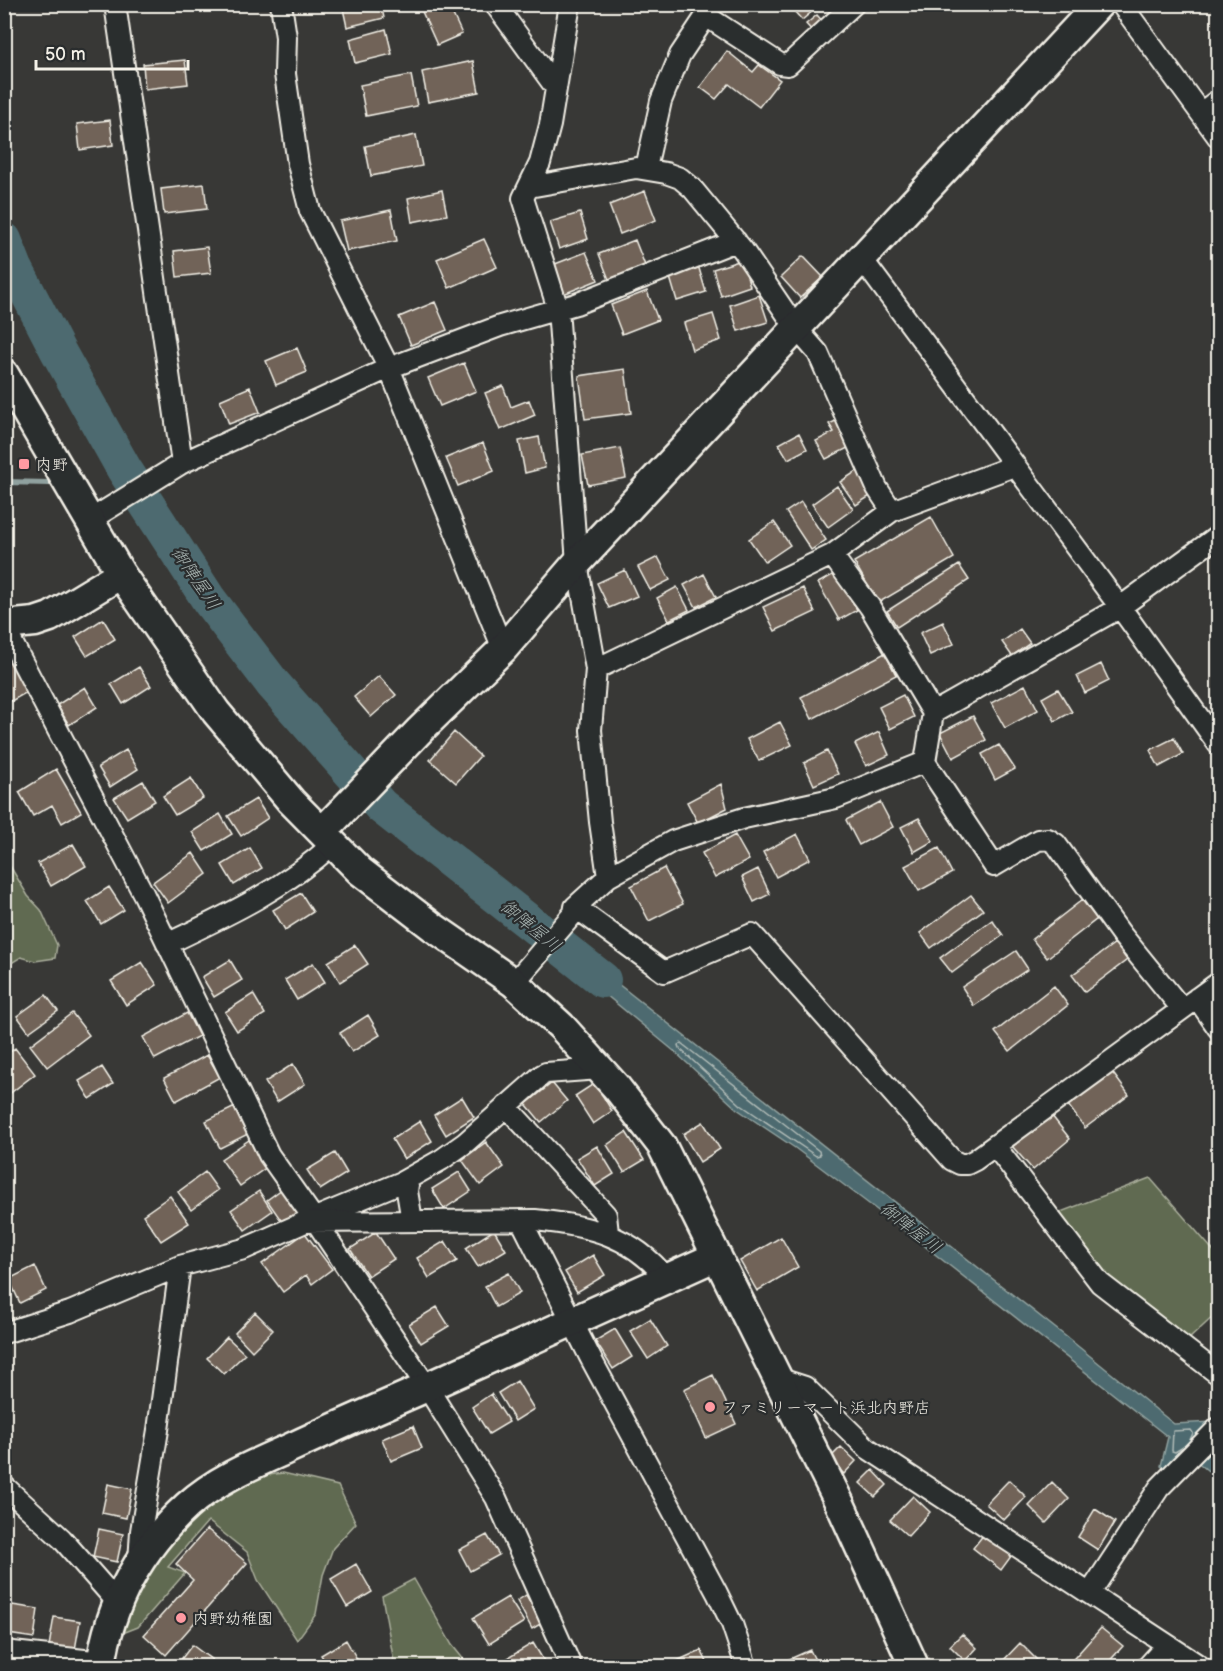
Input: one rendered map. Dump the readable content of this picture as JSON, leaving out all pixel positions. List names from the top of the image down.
{
  "water": ["御陣屋川"],
  "places": {
    "transit": ["内野"],
    "other": ["ファミリーマート浜北内野店", "内野幼稚園"]
  },
  "scale_bar": "50 m"
}
